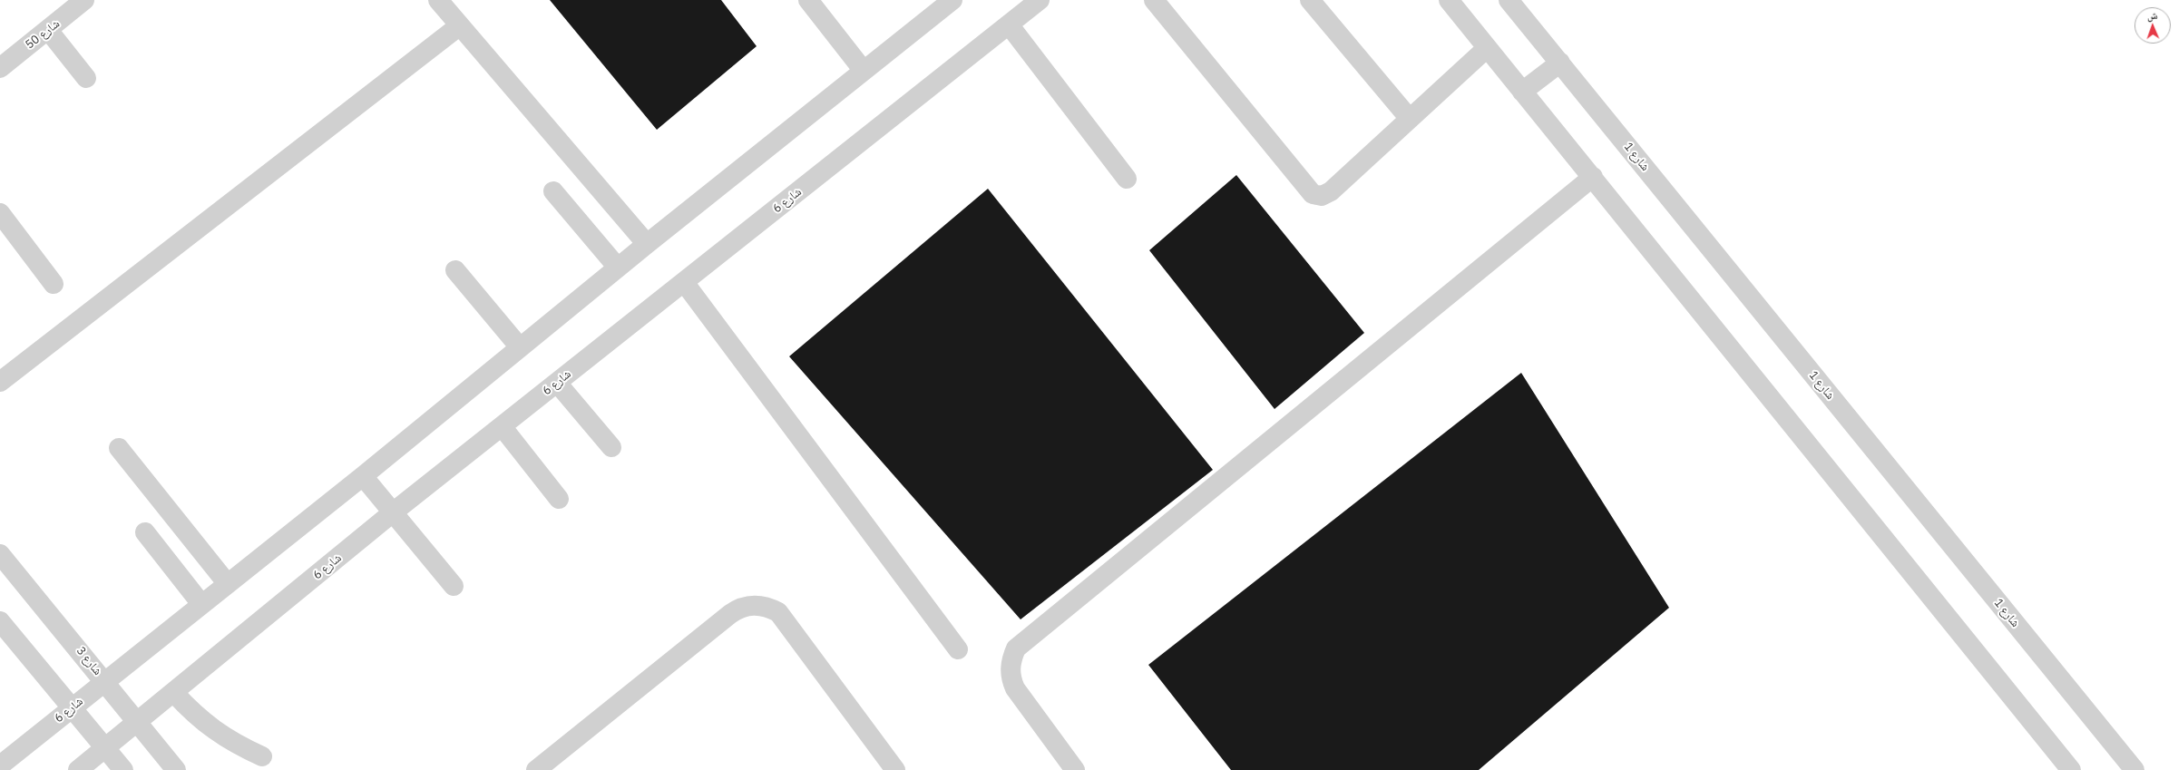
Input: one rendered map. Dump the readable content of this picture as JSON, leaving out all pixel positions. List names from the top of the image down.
{
  "streets": {
    "street": [
      "شارع 50",
      "شارع 1",
      "شارع 6",
      "شارع 3"
    ]
  },
  "crossings": [
    ["شارع 6", "شارع 3"]
  ],
  "north": "top"
}
